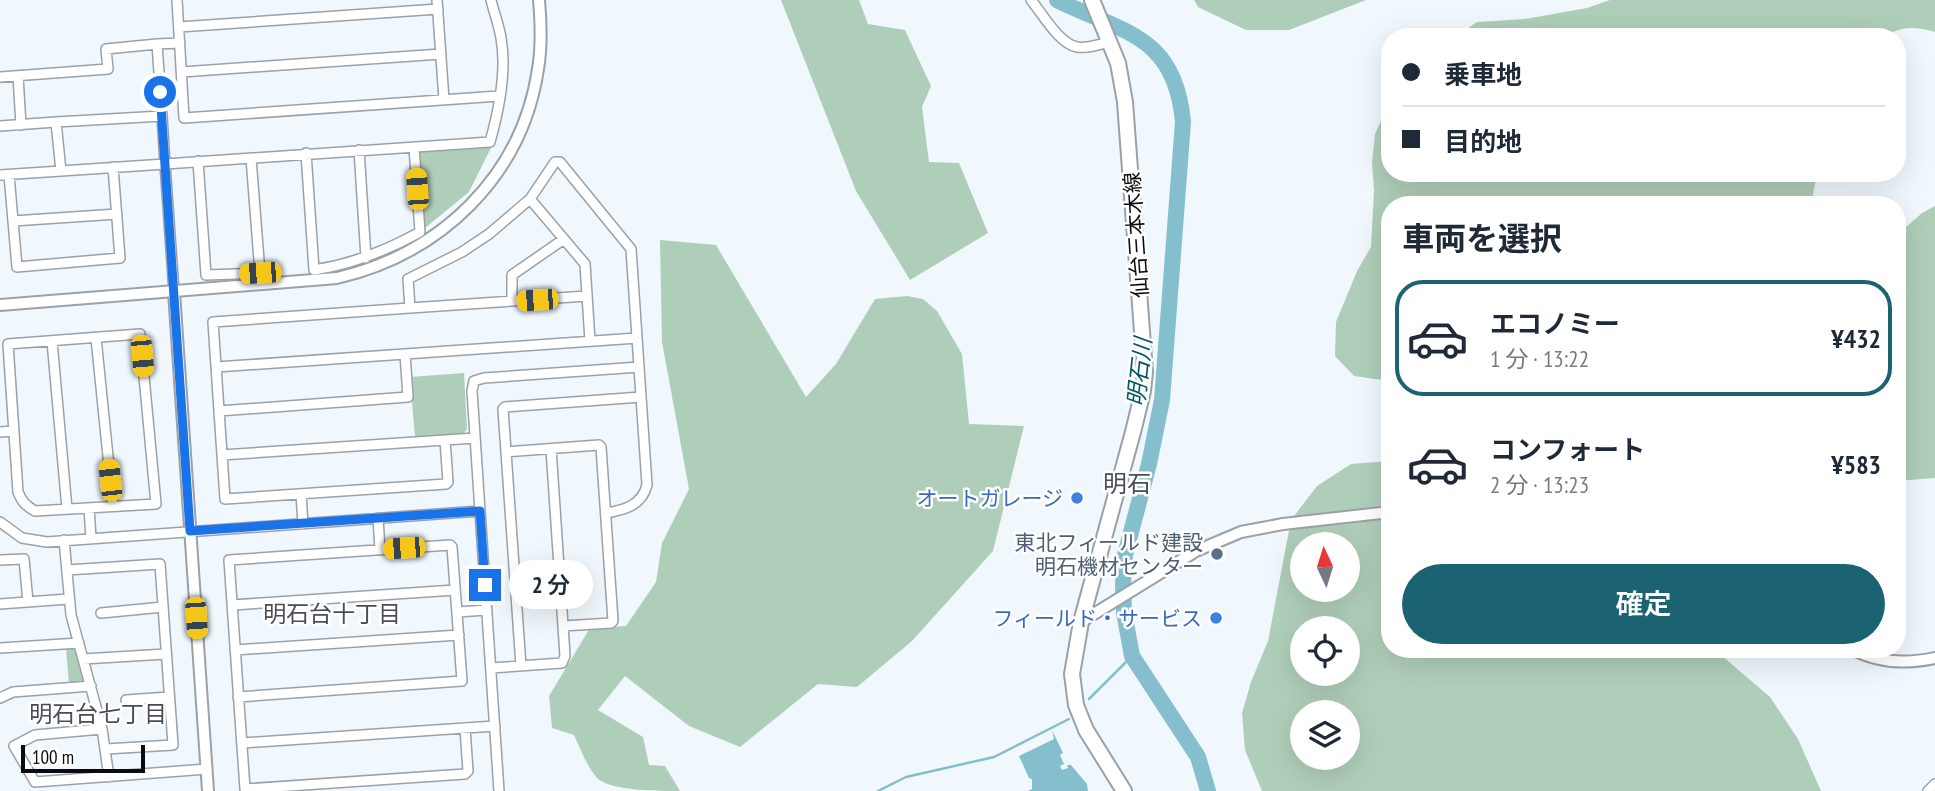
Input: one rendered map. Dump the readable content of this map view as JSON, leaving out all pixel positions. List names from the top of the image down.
{
  "streets": {
    "main road": ["仙台三本木線"]
  },
  "districts": ["明石", "明石台十丁目", "明石台七丁目"],
  "water": ["明石川"],
  "places": ["オートガレージ", "東北フィールド建設 明石機材センター", "フィールド・サービス"],
  "scale_bar": "100 m",
  "north": "top",
  "page": {
    "banner": ["乗車地", "目的地"],
    "heading": "車両を選択",
    "list": [
      {
        "name": "エコノミー",
        "note": "1 分 · 13:22",
        "value": "¥432"
      },
      {
        "name": "コンフォート",
        "note": "2 分 · 13:23",
        "value": "¥583"
      }
    ],
    "buttons": "確定",
    "bubble": "2 分",
    "scale": "100 m"
  }
}
